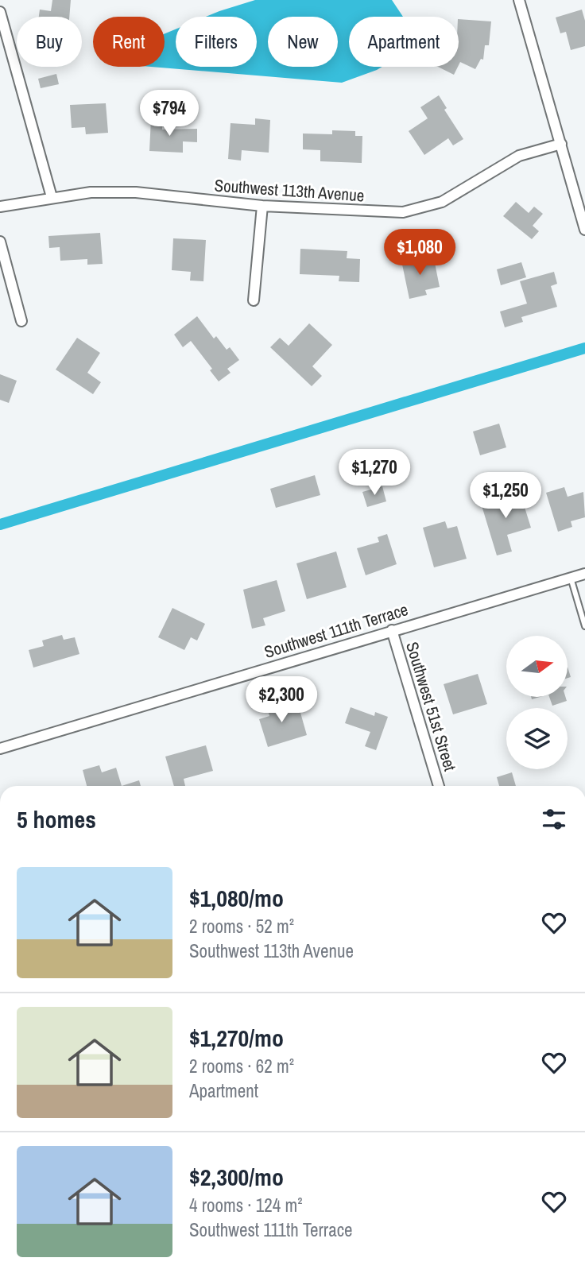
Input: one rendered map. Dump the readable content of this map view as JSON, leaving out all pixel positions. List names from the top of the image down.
{
  "streets": {
    "street": ["Southwest 113th Avenue", "Southwest 111th Terrace", "Southwest 51st Street"]
  },
  "crossings": [
    ["Southwest 111th Terrace", "Southwest 51st Street"]
  ],
  "north": "right",
  "page": {
    "chip": [
      "Buy",
      "Rent",
      "Filters",
      "New",
      "Apartment"
    ],
    "price": [
      "$794",
      "$1,080",
      "$1,270",
      "$1,250",
      "$2,300"
    ],
    "heading": "5 homes",
    "list": [
      {
        "name": "$1,080/mo",
        "note": "2 rooms · 52 m² · Southwest 113th Avenue"
      },
      {
        "name": "$1,270/mo",
        "note": "2 rooms · 62 m² · Apartment"
      },
      {
        "name": "$2,300/mo",
        "note": "4 rooms · 124 m² · Southwest 111th Terrace"
      }
    ]
  }
}
